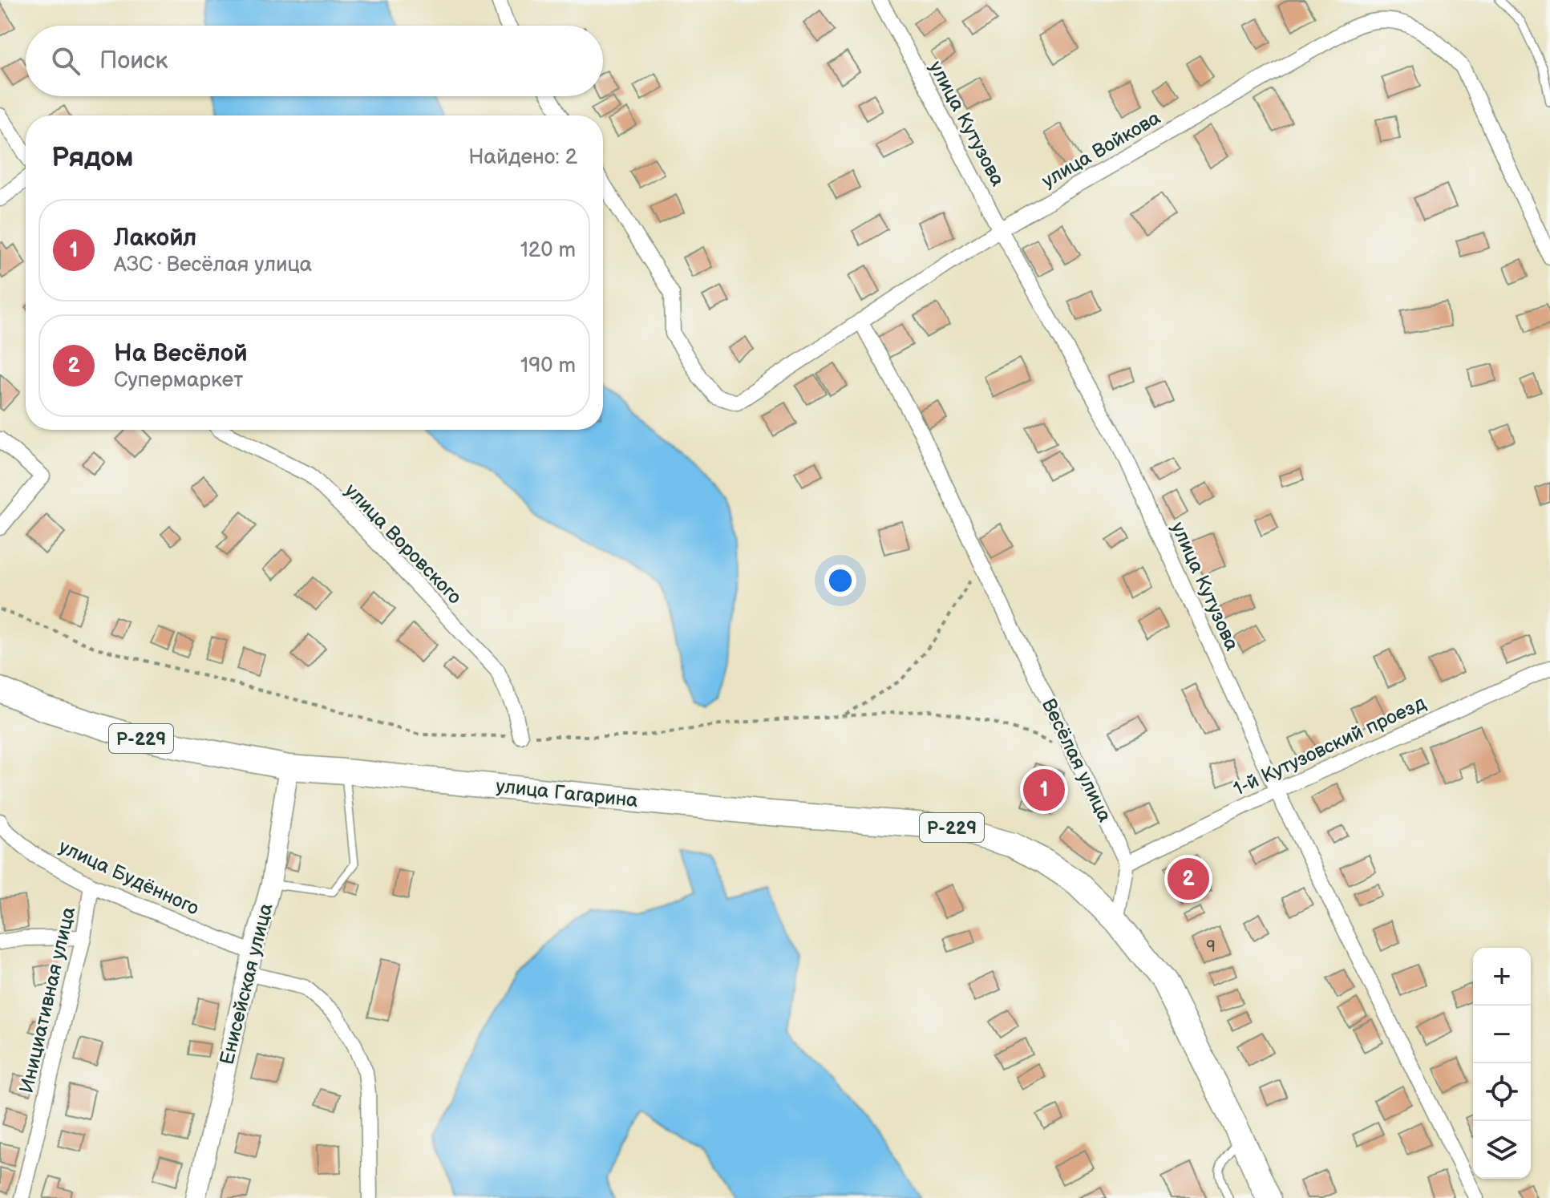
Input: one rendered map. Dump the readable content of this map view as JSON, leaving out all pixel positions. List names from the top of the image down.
{
  "streets": {
    "main road": ["Р-229", "улица Гагарина"],
    "street": [
      "улица Кутузова",
      "улица Войкова",
      "улица Воровского",
      "1-й Кутузовский проезд",
      "Весёлая улица",
      "улица Будённого",
      "Енисейская улица",
      "Инициативная улица"
    ]
  },
  "crossings": [
    ["улица Кутузова", "улица Войкова"],
    ["улица Кутузова", "1-й Кутузовский проезд"],
    ["улица Войкова", "Весёлая улица"],
    ["Р-229", "улица Гагарина"],
    ["1-й Кутузовский проезд", "Весёлая улица"],
    ["улица Гагарина", "Енисейская улица"],
    ["улица Будённого", "Енисейская улица"],
    ["улица Будённого", "Инициативная улица"]
  ],
  "house_numbers": ["9"],
  "page": {
    "search": "Поиск",
    "heading": ["Рядом", "Найдено: 2"],
    "list": [
      {
        "mark": "1",
        "name": "Лакойл",
        "note": "АЗС · Весёлая улица",
        "value": "120 m"
      },
      {
        "mark": "2",
        "name": "На Весёлой",
        "note": "Супермаркет",
        "value": "190 m"
      }
    ],
    "pins": ["1", "2"],
    "map_buttons": ["+", "−"]
  }
}
